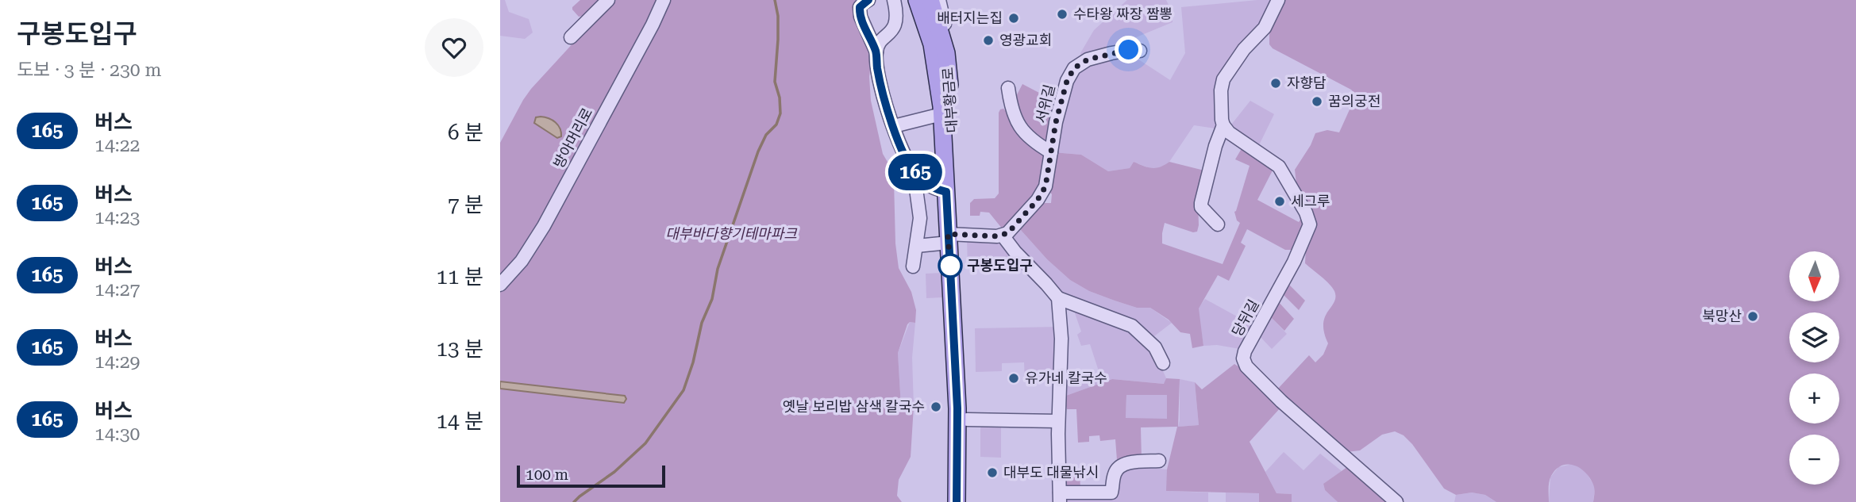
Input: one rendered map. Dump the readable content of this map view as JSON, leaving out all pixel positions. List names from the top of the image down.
{
  "streets": {
    "main road": ["대부황금로"],
    "street": ["서위길", "방아머리로", "당뒤길"]
  },
  "parks": ["대부바다향기테마파크"],
  "places": [
    "수타왕 짜장 짬뽕",
    "배터지는집",
    "영광교회",
    "자향담",
    "꿈의궁전",
    "세그루",
    "구봉도입구",
    "북망산",
    "유가네 칼국수",
    "옛날 보리밥 삼색 칼국수",
    "대부도 대물낚시"
  ],
  "lines": ["bus line 165"],
  "scale_bar": "100 m",
  "north": "bottom",
  "page": {
    "heading": ["구봉도입구", "도보 · 3 분 · 230 m"],
    "on_map": "165",
    "list": [
      {
        "mark": "165",
        "name": "버스",
        "note": "14:22",
        "value": "6 분"
      },
      {
        "mark": "165",
        "name": "버스",
        "note": "14:23",
        "value": "7 분"
      },
      {
        "mark": "165",
        "name": "버스",
        "note": "14:27",
        "value": "11 분"
      },
      {
        "mark": "165",
        "name": "버스",
        "note": "14:29",
        "value": "13 분"
      },
      {
        "mark": "165",
        "name": "버스",
        "note": "14:30",
        "value": "14 분"
      }
    ],
    "map_buttons": ["+", "−"],
    "scale": "100 m"
  }
}
